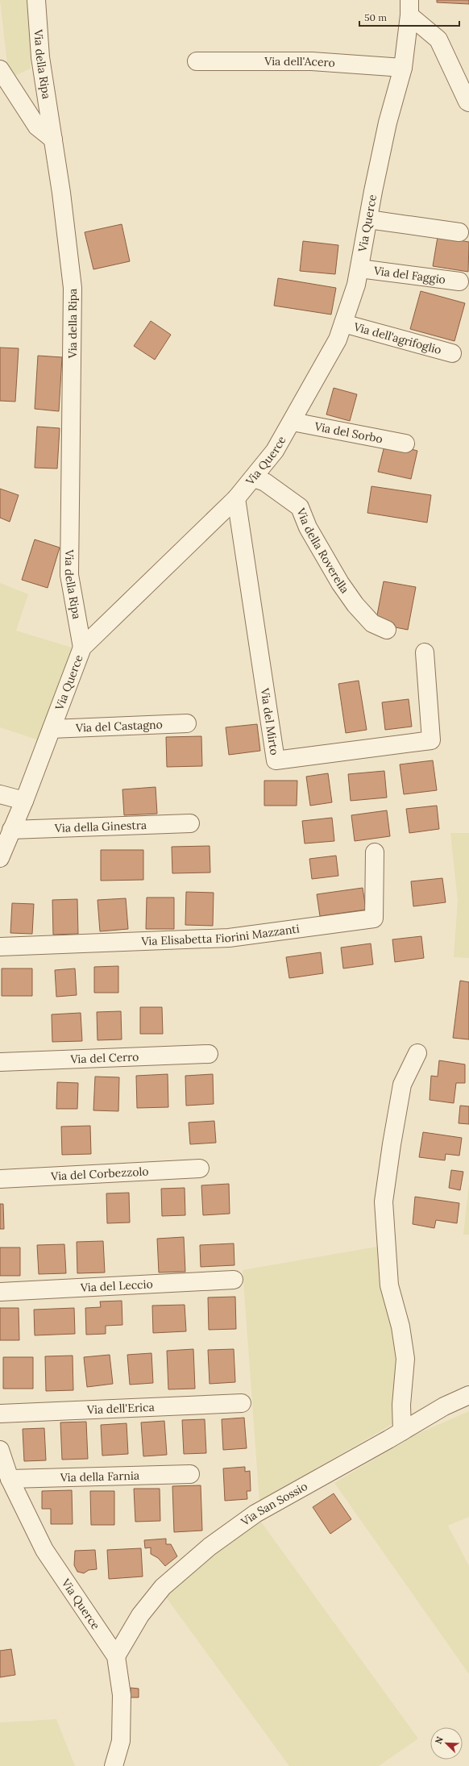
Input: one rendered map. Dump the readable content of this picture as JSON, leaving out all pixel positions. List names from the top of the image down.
{
  "streets": {
    "street": [
      "Via dell'Acero",
      "Via della Ripa",
      "Via Querce",
      "Via del Faggio",
      "Via dell'agrifoglio",
      "Via del Sorbo",
      "Via della Roverella",
      "Via del Mirto",
      "Via del Castagno",
      "Via della Ginestra",
      "Via Elisabetta Fiorini Mazzanti",
      "Via del Cerro",
      "Via del Corbezzolo",
      "Via del Leccio",
      "Via dell'Erica",
      "Via della Farnia",
      "Via San Sossio"
    ]
  },
  "crossings": [
    ["Via dell'Acero", "Via Querce"],
    ["Via della Ripa", "Via Querce"],
    ["Via Querce", "Via del Faggio"],
    ["Via Querce", "Via dell'agrifoglio"],
    ["Via Querce", "Via del Sorbo"],
    ["Via Querce", "Via della Roverella"],
    ["Via Querce", "Via del Mirto"],
    ["Via Querce", "Via del Castagno"],
    ["Via Querce", "Via della Ginestra"],
    ["Via Querce", "Via della Farnia"],
    ["Via Querce", "Via San Sossio"]
  ],
  "scale_bar": "50 m",
  "north": "top left"
}
